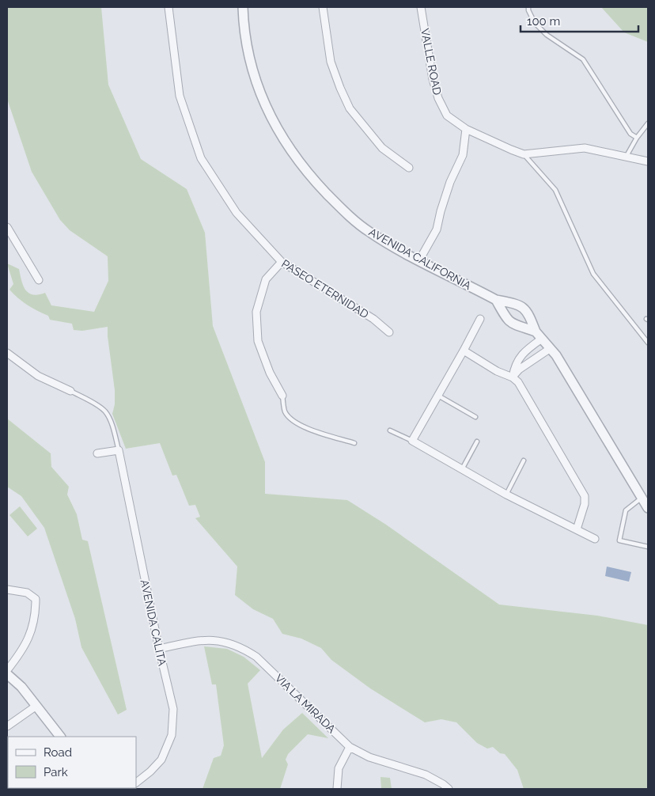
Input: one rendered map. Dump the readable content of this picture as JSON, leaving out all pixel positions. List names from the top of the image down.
{
  "streets": {
    "street": [
      "VALLE ROAD",
      "AVENIDA CALIFORNIA",
      "PASEO ETERNIDAD",
      "AVENIDA CALITA",
      "VIA LA MIRADA"
    ]
  },
  "crossings": [
    ["AVENIDA CALITA", "VIA LA MIRADA"]
  ],
  "legend": ["Road", "Park"],
  "scale_bar": "100 m"
}
